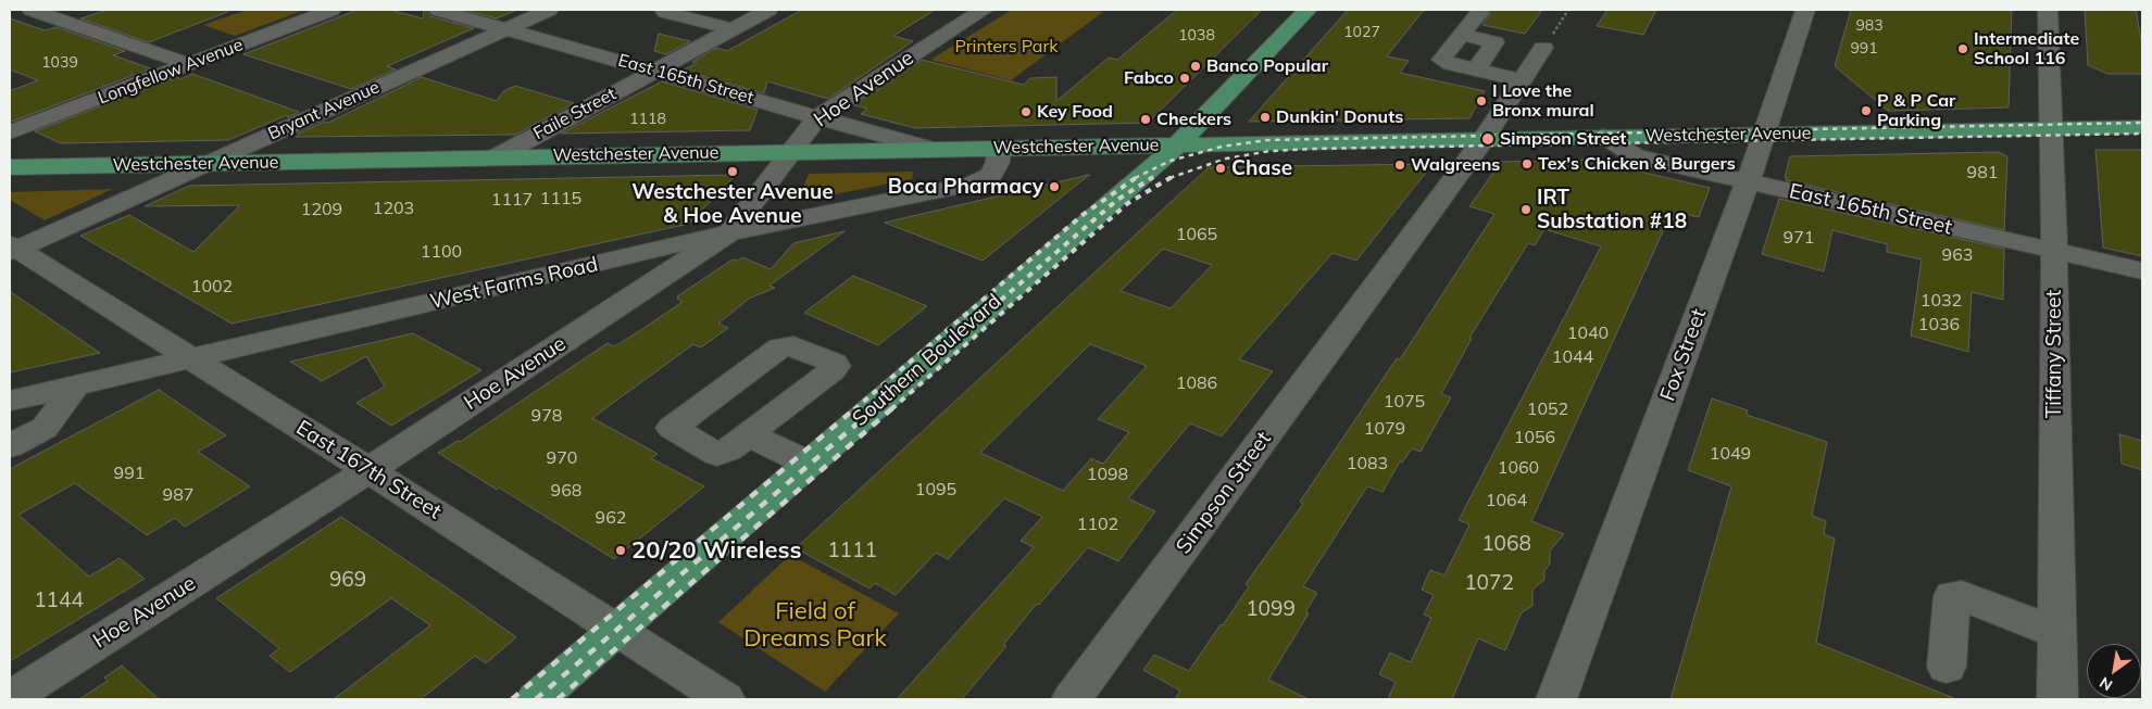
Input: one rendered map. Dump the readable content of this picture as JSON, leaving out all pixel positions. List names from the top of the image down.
{
  "streets": {
    "main road": ["Westchester Avenue", "Southern Boulevard"],
    "street": [
      "Longfellow Avenue",
      "East 165th Street",
      "Hoe Avenue",
      "Bryant Avenue",
      "Faile Street",
      "West Farms Road",
      "Tiffany Street",
      "Fox Street",
      "East 167th Street",
      "Simpson Street"
    ]
  },
  "crossings": [
    ["East 165th Street", "Hoe Avenue"],
    ["East 165th Street", "Bryant Avenue"],
    ["East 165th Street", "Faile Street"],
    ["East 165th Street", "Westchester Avenue"],
    ["East 165th Street", "Tiffany Street"],
    ["East 165th Street", "Fox Street"],
    ["Hoe Avenue", "Westchester Avenue"],
    ["Hoe Avenue", "West Farms Road"],
    ["Hoe Avenue", "East 167th Street"],
    ["Bryant Avenue", "Westchester Avenue"],
    ["Bryant Avenue", "East 167th Street"],
    ["Faile Street", "Westchester Avenue"],
    ["Westchester Avenue", "West Farms Road"],
    ["Westchester Avenue", "Tiffany Street"],
    ["Westchester Avenue", "Fox Street"],
    ["Westchester Avenue", "Southern Boulevard"],
    ["Westchester Avenue", "Simpson Street"],
    ["West Farms Road", "East 167th Street"],
    ["Southern Boulevard", "East 167th Street"]
  ],
  "parks": ["Printers Park", "Field of Dreams Park"],
  "places": [
    "Intermediate School 116",
    "Banco Popular",
    "Fabco",
    "I Love the Bronx mural",
    "P & P Car Parking",
    "Key Food",
    "Dunkin' Donuts",
    "Checkers",
    "Simpson Street",
    "Tex's Chicken & Burgers",
    "Walgreens",
    "Chase",
    "Westchester Avenue & Hoe Avenue",
    "Boca Pharmacy",
    "IRT Substation #18",
    "20/20 Wireless"
  ],
  "house_numbers": [
    "983",
    "1027",
    "1038",
    "991",
    "1039",
    "1118",
    "981",
    "1115",
    "1117",
    "1203",
    "1209",
    "1065",
    "971",
    "1100",
    "963",
    "1002",
    "1032",
    "1036",
    "1040",
    "1044",
    "1086",
    "1075",
    "1052",
    "978",
    "1079",
    "1056",
    "1049",
    "970",
    "1083",
    "1060",
    "991",
    "1098",
    "1095",
    "968",
    "987",
    "1064",
    "962",
    "1102",
    "1068",
    "1111",
    "969",
    "1072",
    "1144",
    "1099"
  ],
  "north": "bottom left"
}
